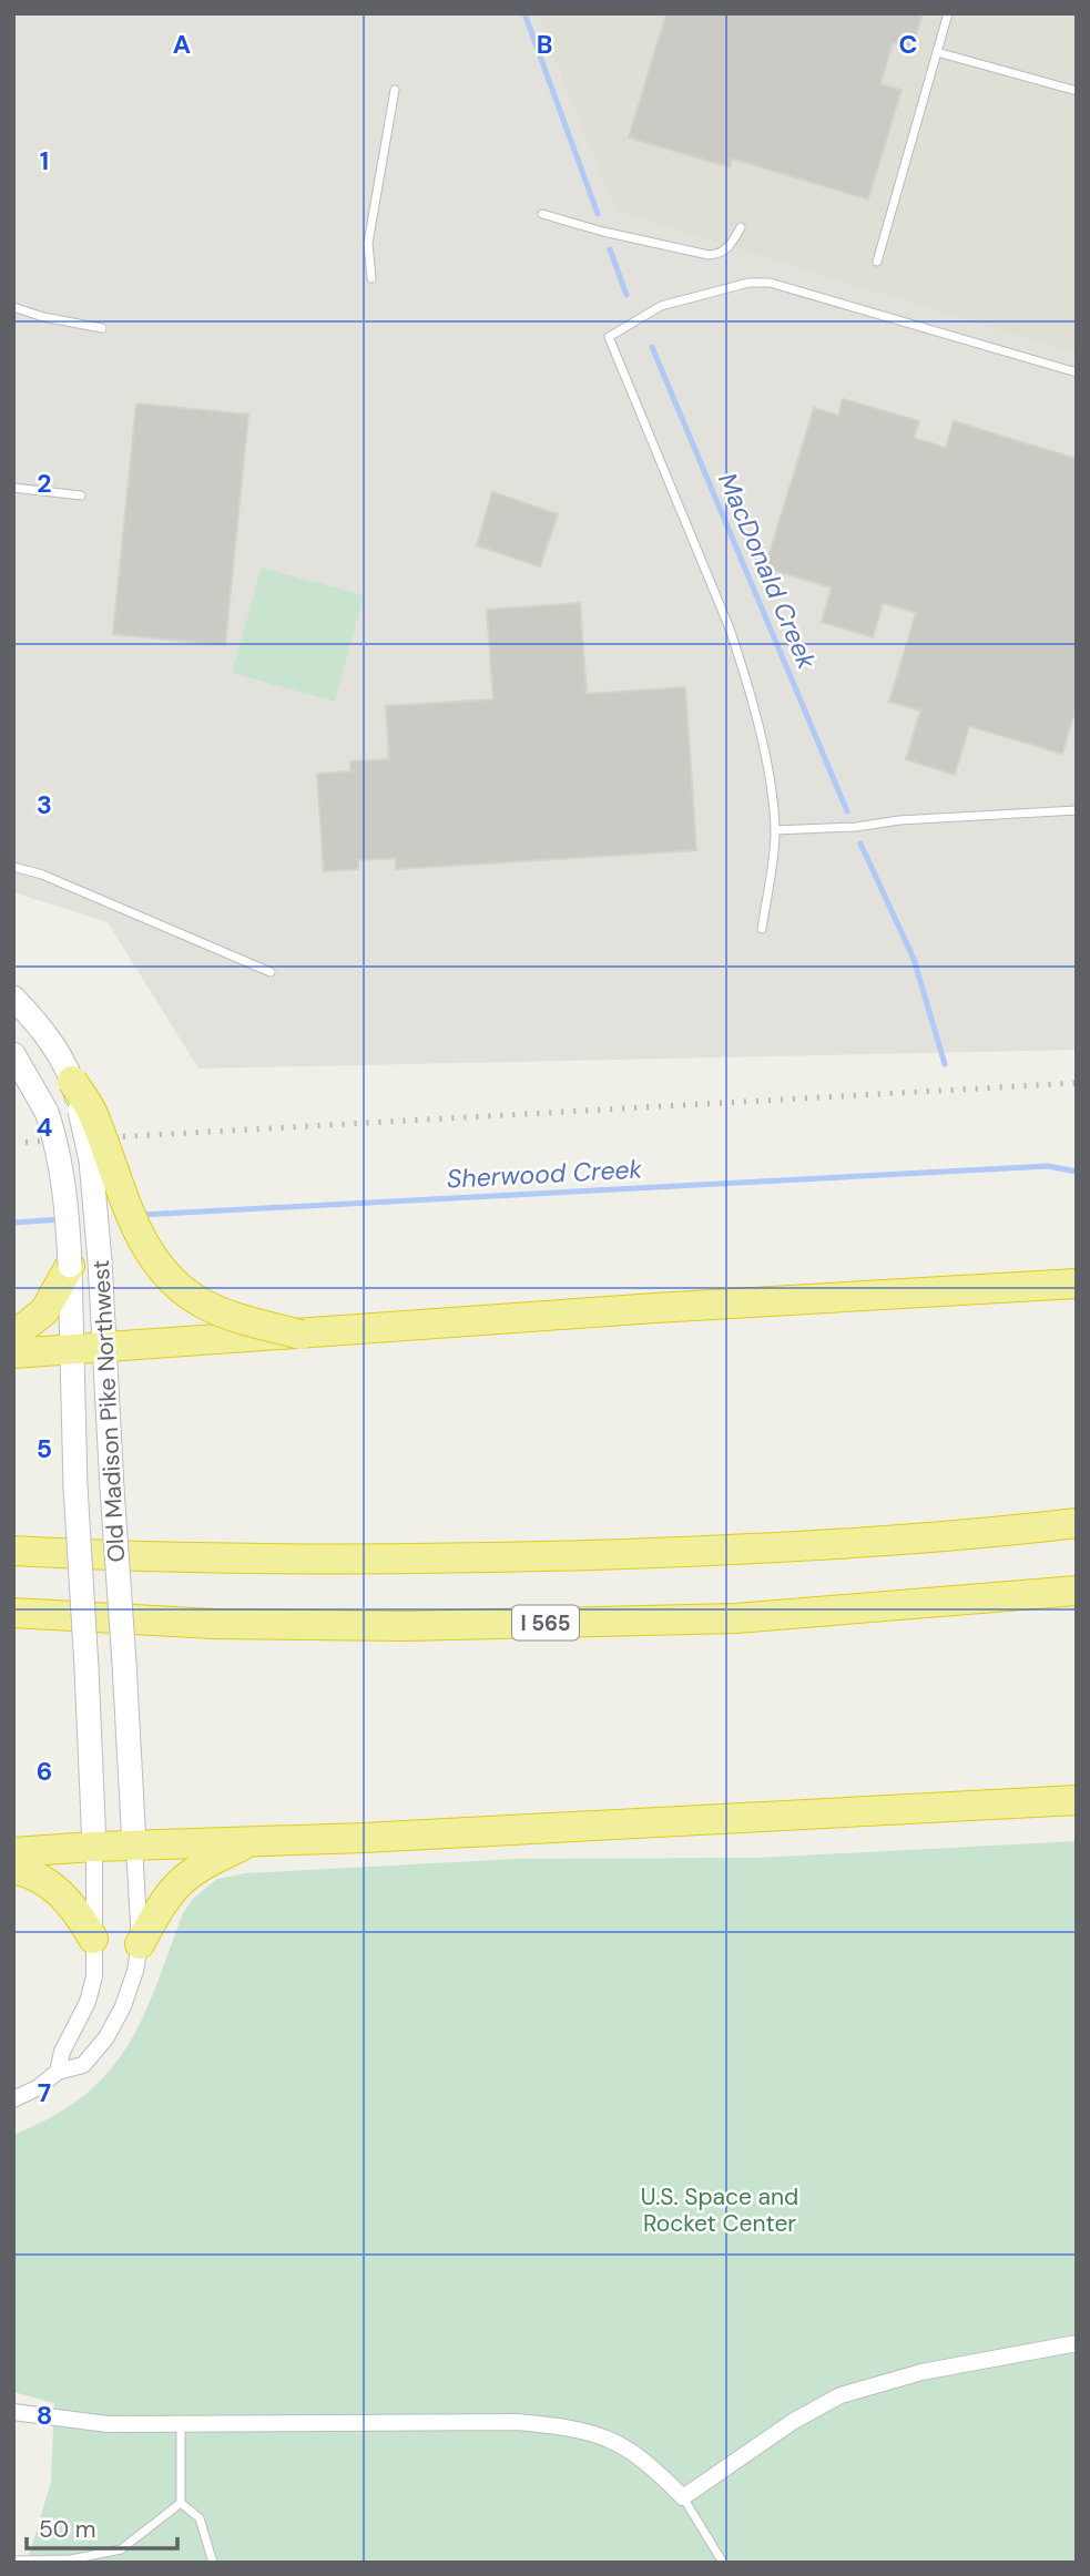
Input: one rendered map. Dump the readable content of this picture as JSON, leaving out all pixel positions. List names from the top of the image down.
{
  "streets": {
    "highway": ["I 565"],
    "main road": ["Old Madison Pike Northwest"]
  },
  "water": ["MacDonald Creek", "Sherwood Creek"],
  "parks": ["U.S. Space and Rocket Center"],
  "scale_bar": "50 m",
  "grid": {
    "columns": ["A", "B", "C"],
    "rows": [
      "1",
      "2",
      "3",
      "4",
      "5",
      "6",
      "7",
      "8"
    ]
  }
}
